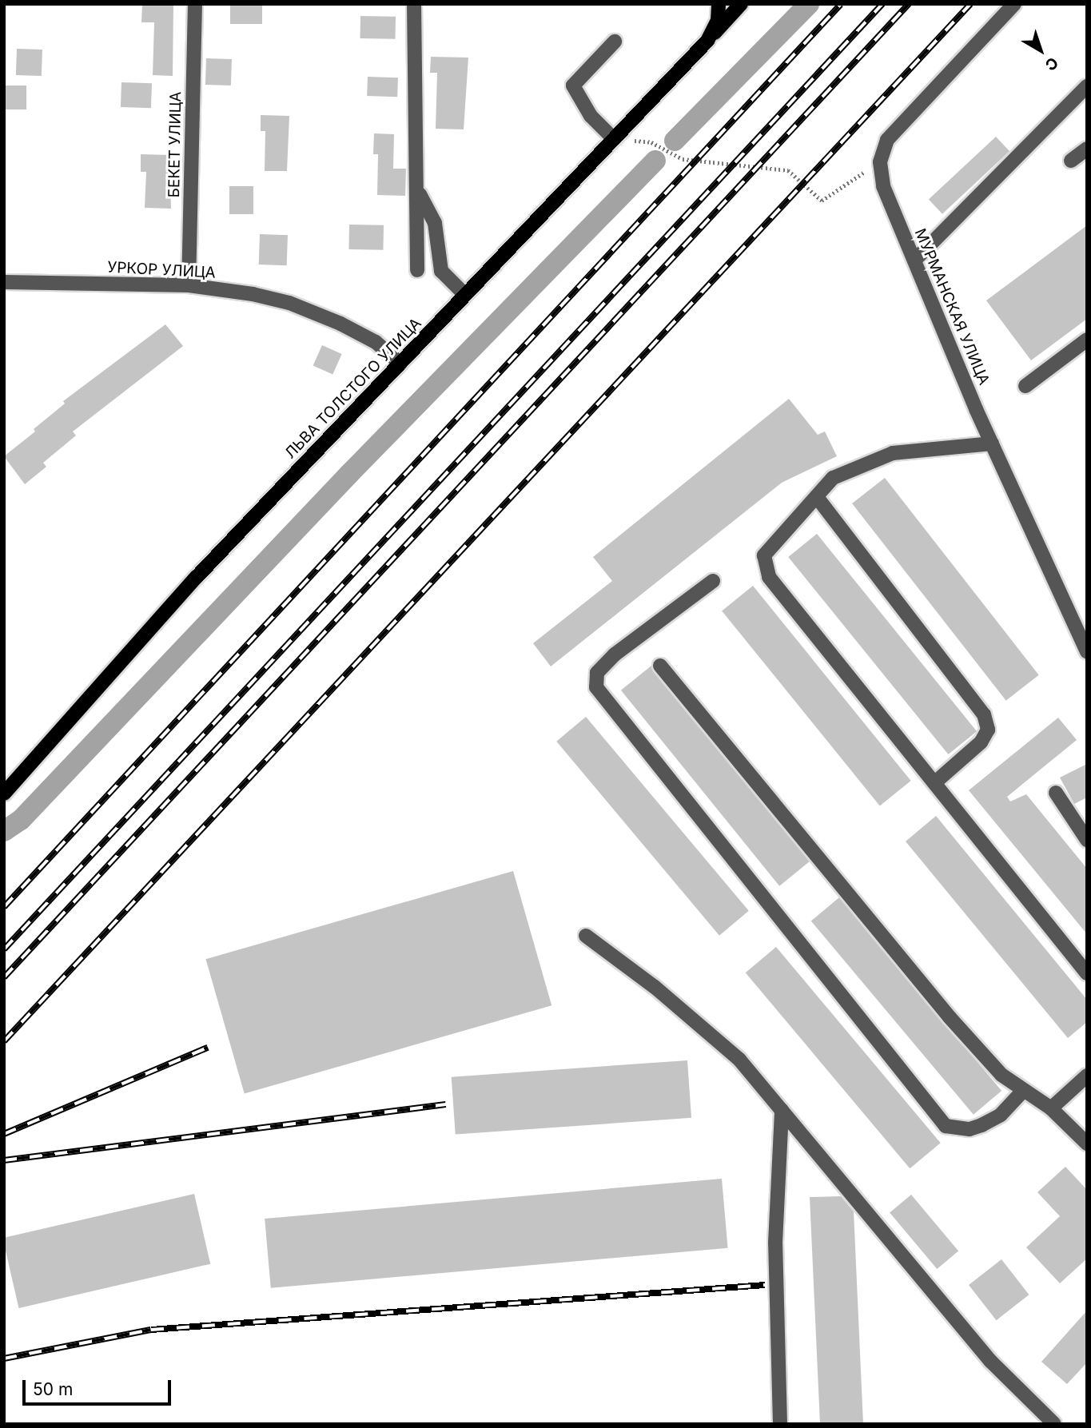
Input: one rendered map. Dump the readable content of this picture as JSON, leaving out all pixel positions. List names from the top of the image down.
{
  "streets": {
    "main road": ["ЛЬВА ТОЛСТОГО УЛИЦА"],
    "street": ["БЕКЕТ УЛИЦА", "УРКОР УЛИЦА", "МУРМАНСКАЯ УЛИЦА"]
  },
  "crossings": [
    ["БЕКЕТ УЛИЦА", "УРКОР УЛИЦА"],
    ["УРКОР УЛИЦА", "ЛЬВА ТОЛСТОГО УЛИЦА"]
  ],
  "scale_bar": "50 m",
  "north": "bottom right"
}
